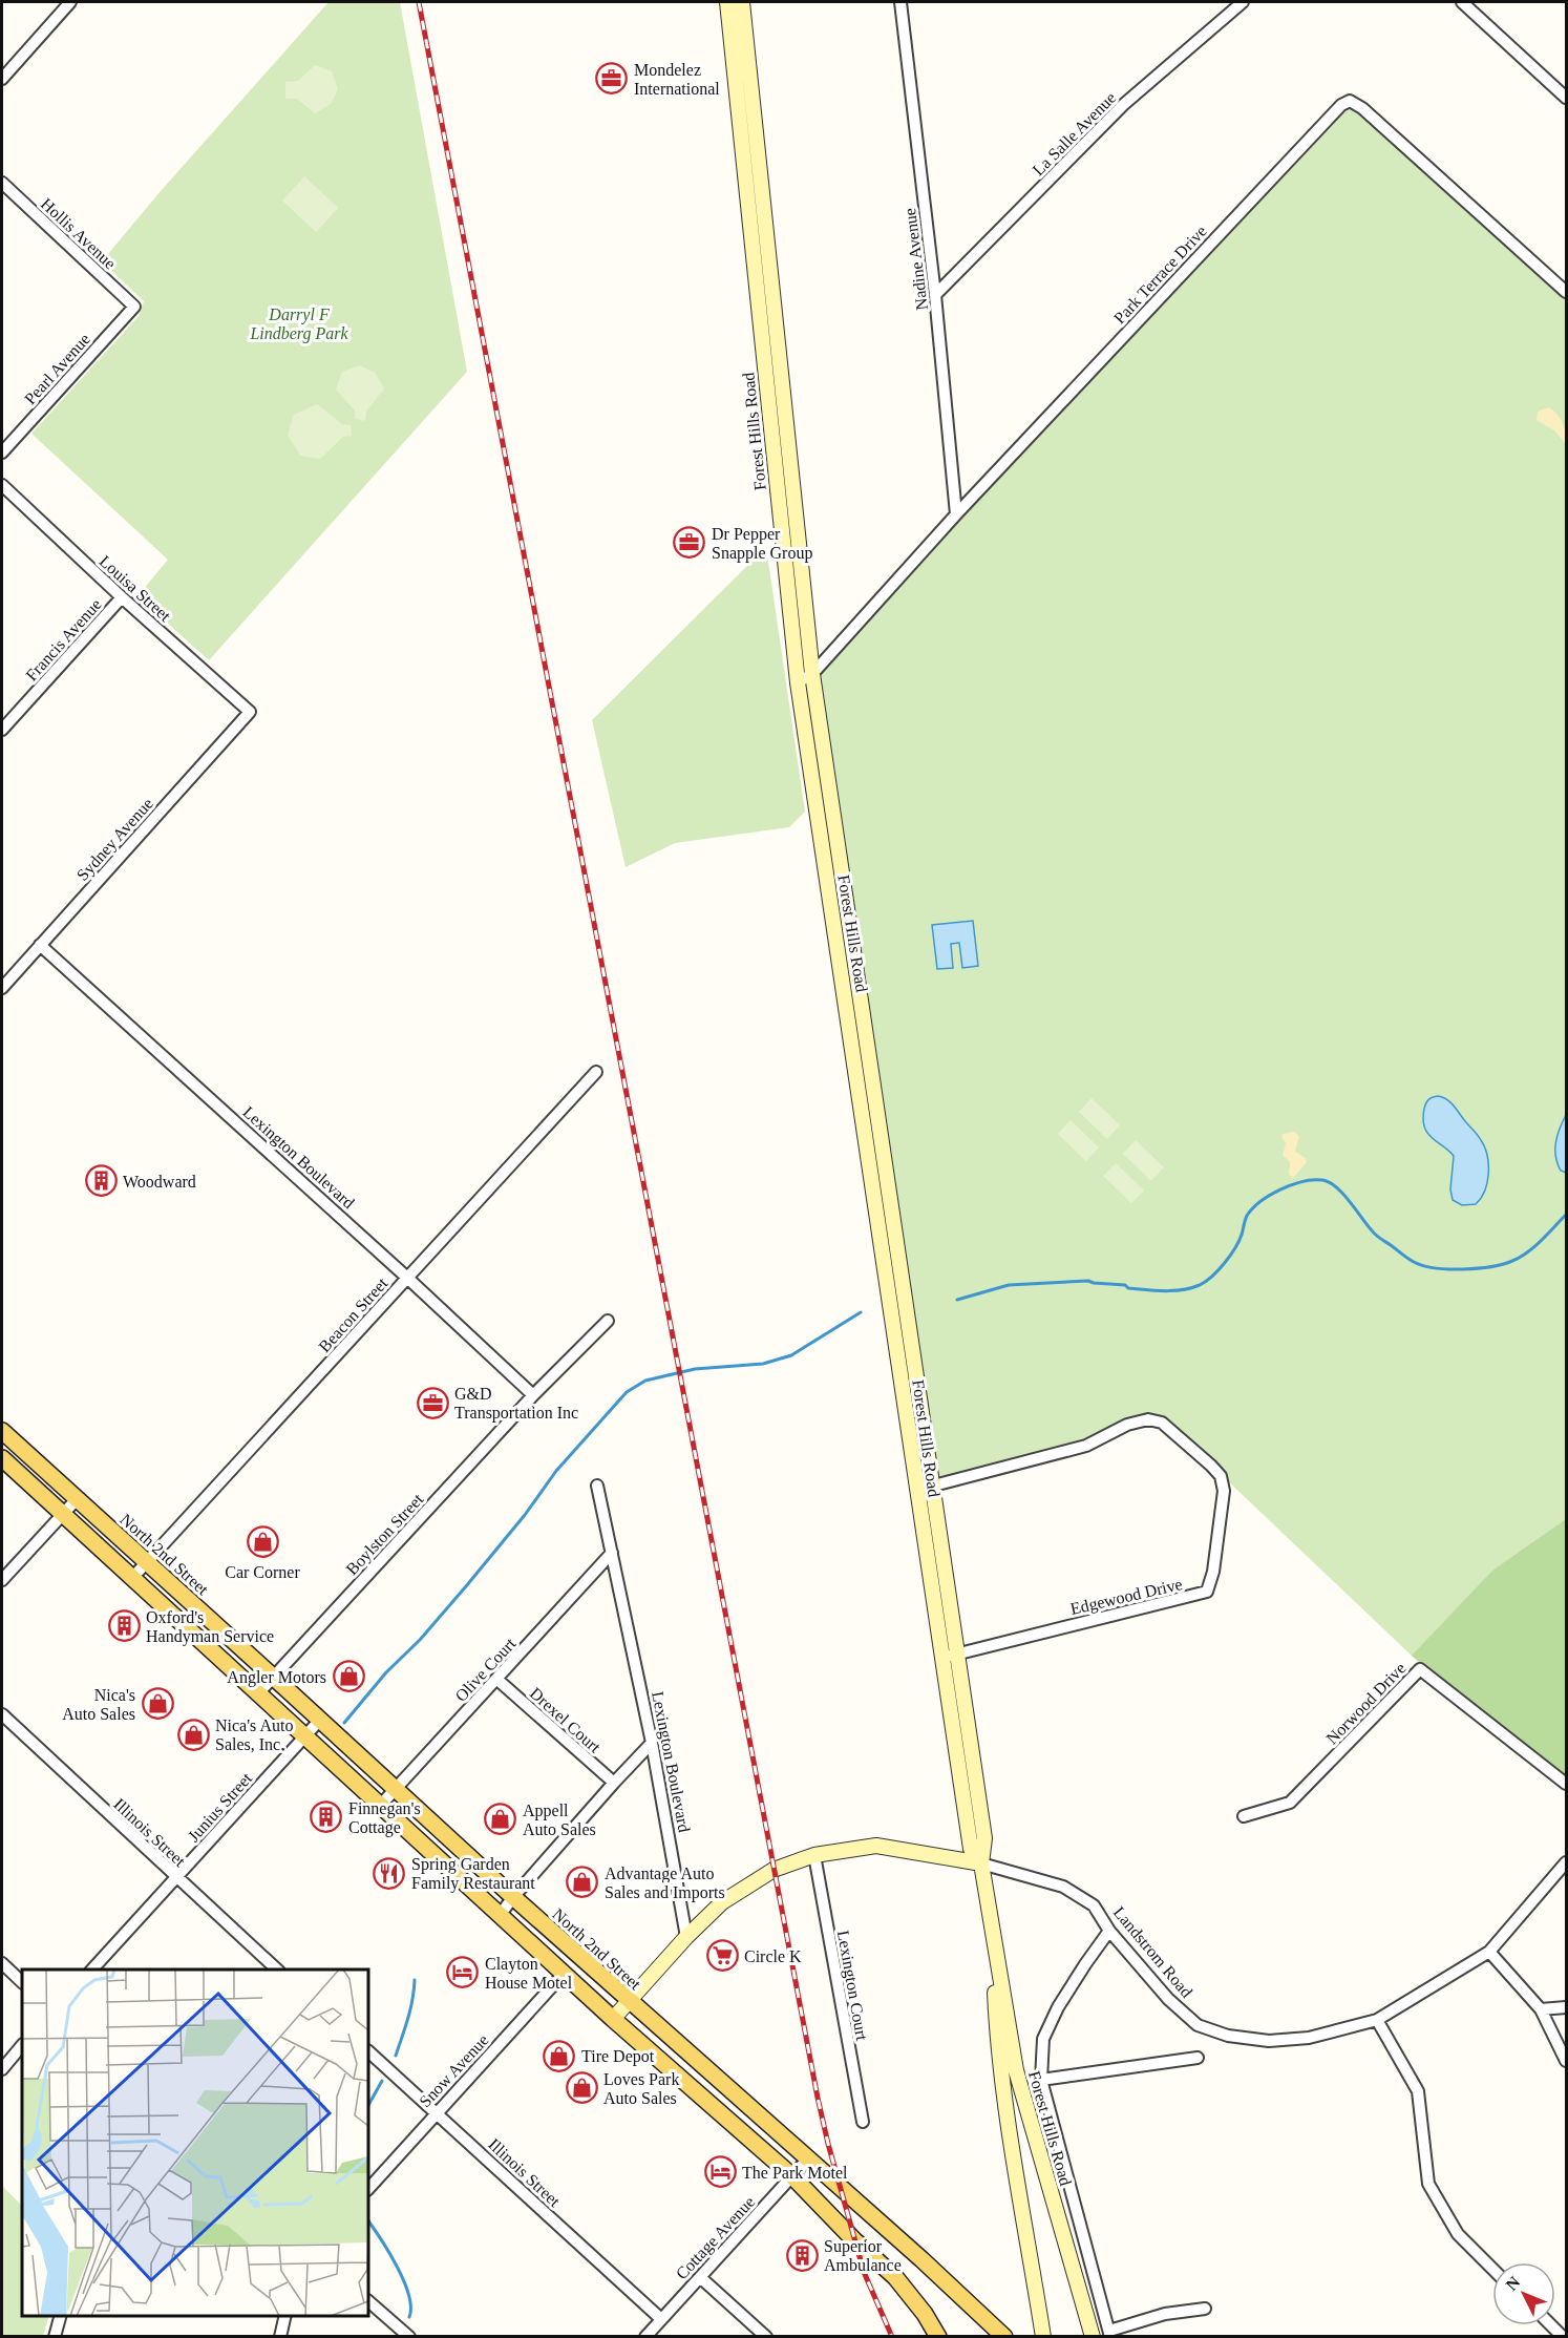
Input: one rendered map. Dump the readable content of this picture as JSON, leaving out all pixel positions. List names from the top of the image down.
{
  "streets": {
    "main road": ["North 2nd Street"],
    "street": [
      "La Salle Avenue",
      "Hollis Avenue",
      "Nadine Avenue",
      "Park Terrace Drive",
      "Pearl Avenue",
      "Forest Hills Road",
      "Louisa Street",
      "Francis Avenue",
      "Sydney Avenue",
      "Lexington Boulevard",
      "Beacon Street",
      "Boylston Street",
      "Edgewood Drive",
      "Olive Court",
      "Norwood Drive",
      "Drexel Court",
      "Junius Street",
      "Illinois Street",
      "Landstrom Road",
      "Lexington Court",
      "Snow Avenue",
      "Cottage Avenue"
    ]
  },
  "crossings": [
    ["La Salle Avenue", "Nadine Avenue"],
    ["Hollis Avenue", "Pearl Avenue"],
    ["Nadine Avenue", "Park Terrace Drive"],
    ["Park Terrace Drive", "Forest Hills Road"],
    ["Forest Hills Road", "Edgewood Drive"],
    ["Forest Hills Road", "Landstrom Road"],
    ["Louisa Street", "Francis Avenue"],
    ["Louisa Street", "Sydney Avenue"],
    ["Sydney Avenue", "Lexington Boulevard"],
    ["Lexington Boulevard", "Beacon Street"],
    ["Lexington Boulevard", "Boylston Street"],
    ["Lexington Boulevard", "Olive Court"],
    ["Lexington Boulevard", "Landstrom Road"],
    ["Beacon Street", "North 2nd Street"],
    ["Boylston Street", "North 2nd Street"],
    ["North 2nd Street", "Olive Court"],
    ["North 2nd Street", "Junius Street"],
    ["North 2nd Street", "Cottage Avenue"],
    ["Olive Court", "Drexel Court"],
    ["Junius Street", "Illinois Street"],
    ["Illinois Street", "Snow Avenue"],
    ["Illinois Street", "Cottage Avenue"],
    ["Landstrom Road", "Lexington Court"]
  ],
  "parks": ["Darryl F Lindberg Park"],
  "places": {
    "office": ["Mondelez International", "Dr Pepper Snapple Group", "G&D Transportation Inc"],
    "building": [
      "Woodward",
      "Oxford's Handyman Service",
      "Finnegan's Cottage",
      "Superior Ambulance"
    ],
    "shop": [
      "Car Corner",
      "Angler Motors",
      "Nica's Auto Sales",
      "Nica's Auto Sales, Inc.",
      "Appell Auto Sales",
      "Advantage Auto Sales and Imports",
      "Tire Depot",
      "Loves Park Auto Sales"
    ],
    "restaurant": ["Spring Garden Family Restaurant"],
    "supermarket": ["Circle K"],
    "hotel": ["Clayton House Motel", "The Park Motel"]
  },
  "north": "top left"
}
